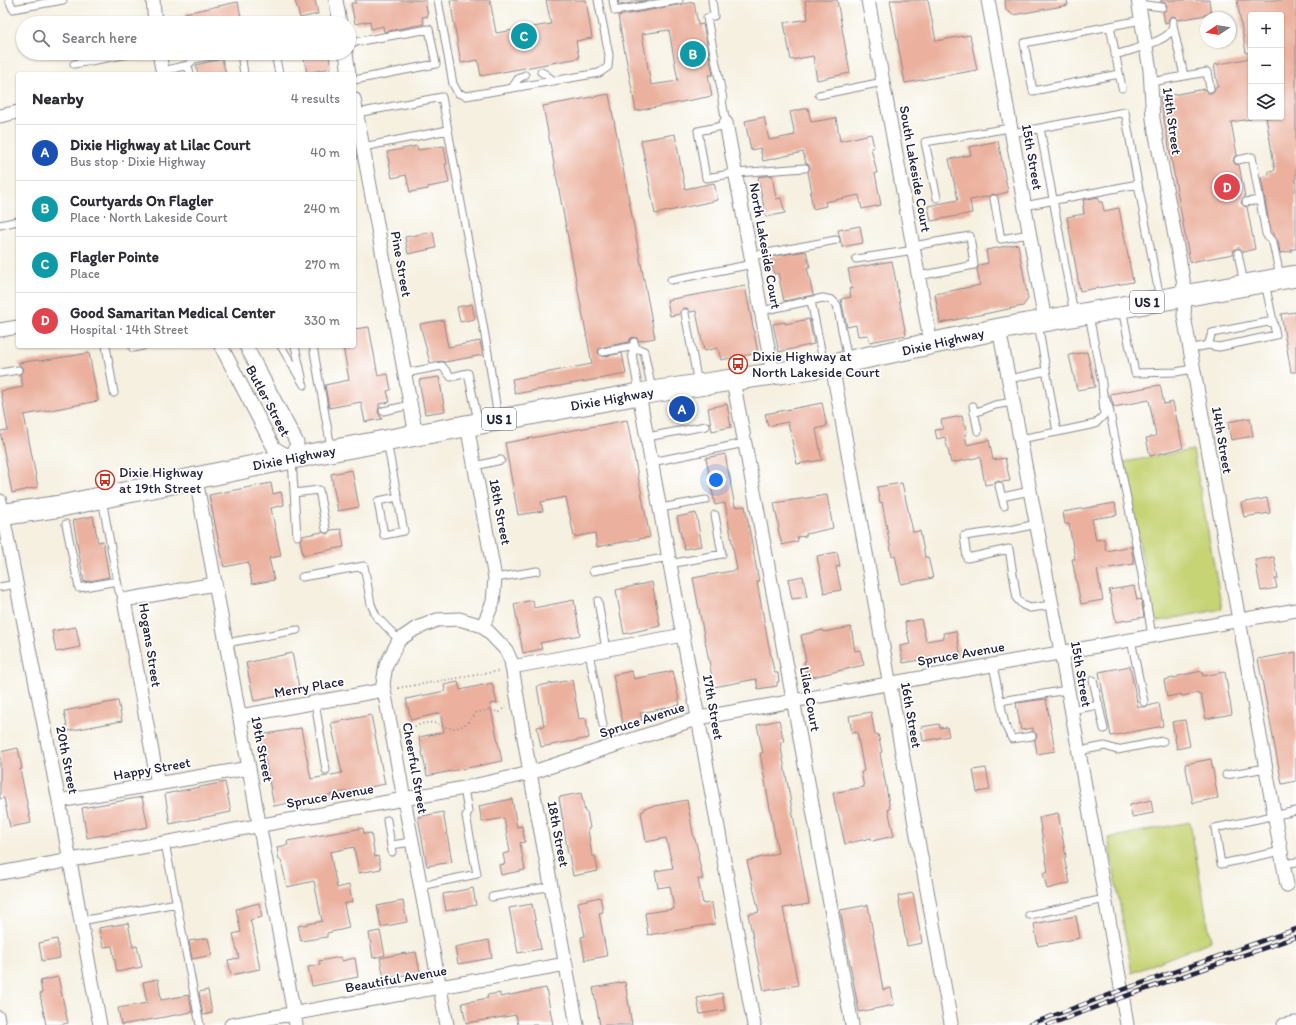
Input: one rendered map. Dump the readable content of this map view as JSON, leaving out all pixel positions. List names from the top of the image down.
{
  "streets": {
    "main road": ["US 1", "Dixie Highway"],
    "street": [
      "14th Street",
      "15th Street",
      "South Lakeside Court",
      "North Lakeside Court",
      "Pine Street",
      "Butler Street",
      "18th Street",
      "Hogans Street",
      "Spruce Avenue",
      "Merry Place",
      "Lilac Court",
      "17th Street",
      "16th Street",
      "19th Street",
      "20th Street",
      "Cheerful Street",
      "Happy Street",
      "Beautiful Avenue"
    ]
  },
  "crossings": [
    ["14th Street", "Dixie Highway"],
    ["14th Street", "Spruce Avenue"],
    ["15th Street", "Dixie Highway"],
    ["15th Street", "Spruce Avenue"],
    ["South Lakeside Court", "Dixie Highway"],
    ["North Lakeside Court", "Dixie Highway"],
    ["Pine Street", "Dixie Highway"],
    ["Dixie Highway", "Butler Street"],
    ["Dixie Highway", "18th Street"],
    ["Dixie Highway", "Lilac Court"],
    ["Dixie Highway", "17th Street"],
    ["Dixie Highway", "16th Street"],
    ["Dixie Highway", "19th Street"],
    ["Dixie Highway", "20th Street"],
    ["18th Street", "Spruce Avenue"],
    ["18th Street", "Cheerful Street"],
    ["18th Street", "Beautiful Avenue"],
    ["Hogans Street", "19th Street"],
    ["Hogans Street", "Happy Street"],
    ["Spruce Avenue", "Lilac Court"],
    ["Spruce Avenue", "17th Street"],
    ["Spruce Avenue", "16th Street"],
    ["Spruce Avenue", "19th Street"],
    ["Spruce Avenue", "20th Street"],
    ["Spruce Avenue", "Cheerful Street"],
    ["Merry Place", "19th Street"],
    ["Merry Place", "Cheerful Street"],
    ["19th Street", "Happy Street"],
    ["19th Street", "Beautiful Avenue"],
    ["20th Street", "Happy Street"],
    ["Cheerful Street", "Beautiful Avenue"]
  ],
  "places": {
    "bus stop": ["Dixie Highway at North Lakeside Court", "Dixie Highway at 19th Street"]
  },
  "north": "left",
  "page": {
    "map_buttons": ["+", "−"],
    "search": "Search here",
    "pins": [
      "C",
      "B",
      "D",
      "A"
    ],
    "heading": ["Nearby", "4 results"],
    "list": [
      {
        "mark": "A",
        "name": "Dixie Highway at Lilac Court",
        "note": "Bus stop · Dixie Highway",
        "value": "40 m"
      },
      {
        "mark": "B",
        "name": "Courtyards On Flagler",
        "note": "Place · North Lakeside Court",
        "value": "240 m"
      },
      {
        "mark": "C",
        "name": "Flagler Pointe",
        "note": "Place",
        "value": "270 m"
      },
      {
        "mark": "D",
        "name": "Good Samaritan Medical Center",
        "note": "Hospital · 14th Street",
        "value": "330 m"
      }
    ]
  }
}
